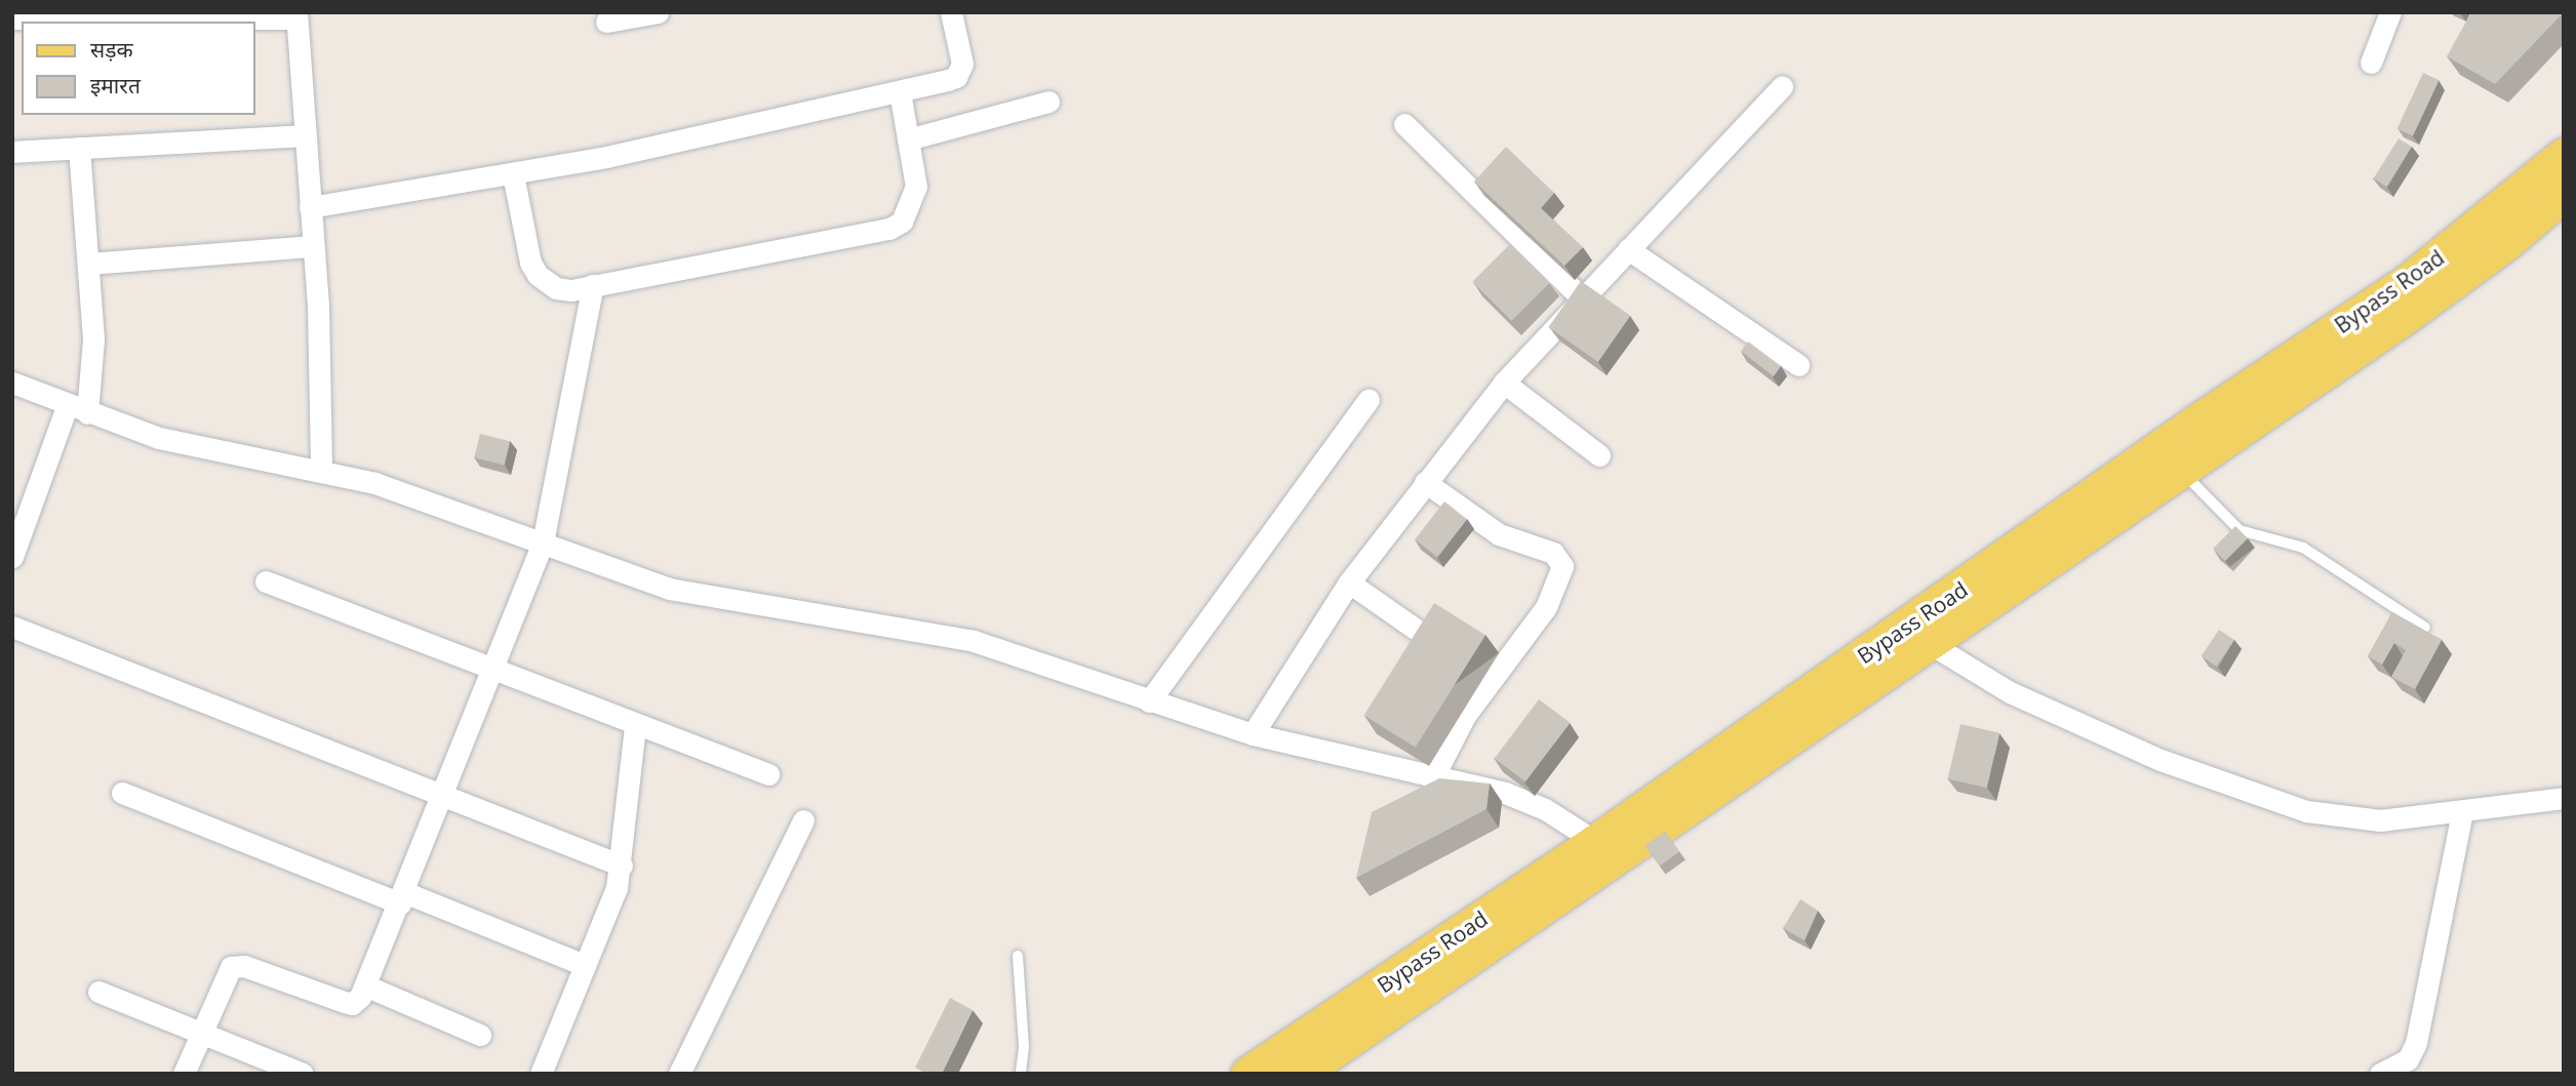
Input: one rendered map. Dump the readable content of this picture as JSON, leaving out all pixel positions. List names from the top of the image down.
{
  "streets": {
    "main road": ["Bypass Road"]
  },
  "legend": ["सड़क", "इमारत"]
}
